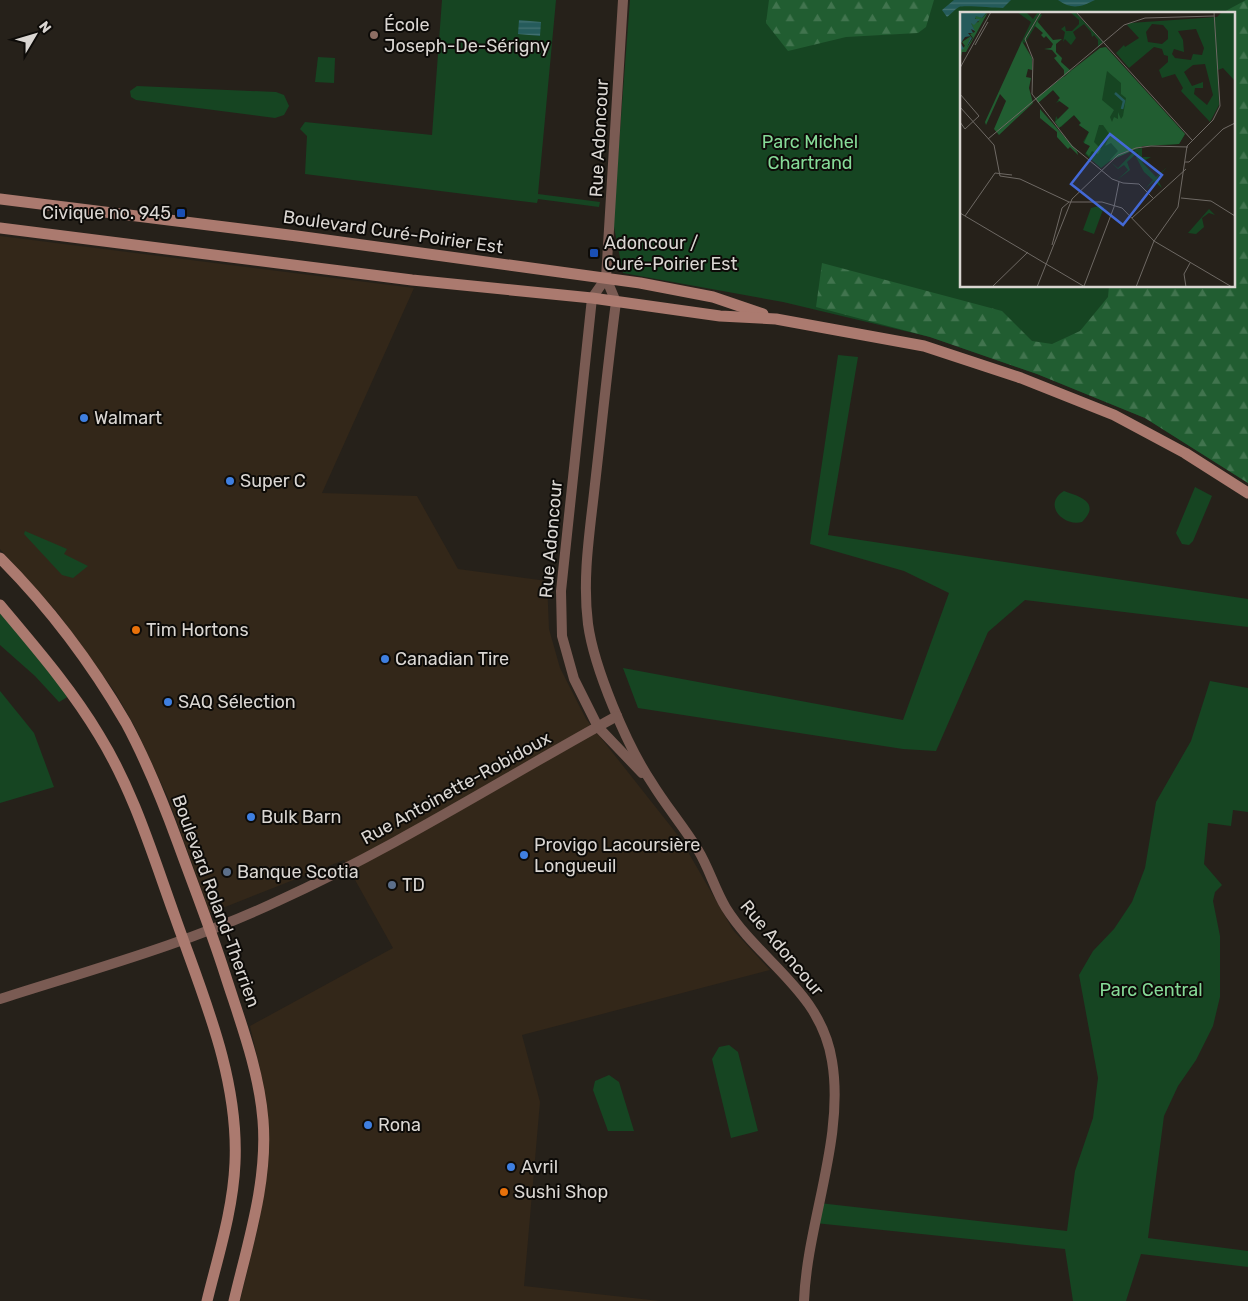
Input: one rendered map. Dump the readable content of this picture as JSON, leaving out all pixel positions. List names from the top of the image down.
{
  "streets": {
    "main road": ["Boulevard Curé-Poirier Est", "Boulevard Roland-Therrien"],
    "street": ["Rue Adoncour", "Rue Antoinette-Robidoux"]
  },
  "crossings": [
    ["Rue Adoncour", "Boulevard Curé-Poirier Est"],
    ["Rue Adoncour", "Rue Antoinette-Robidoux"],
    ["Rue Antoinette-Robidoux", "Boulevard Roland-Therrien"]
  ],
  "parks": ["Parc Michel Chartrand", "Parc Central"],
  "places": {
    "other": [
      "École Joseph-De-Sérigny",
      "Walmart",
      "Super C",
      "Tim Hortons",
      "Canadian Tire",
      "SAQ Sélection",
      "Bulk Barn",
      "Provigo Lacoursière Longueuil",
      "Banque Scotia",
      "TD",
      "Rona",
      "Avril",
      "Sushi Shop"
    ],
    "transit": ["Civique no. 945", "Adoncour / Curé-Poirier Est"]
  },
  "north": "top right"
}
